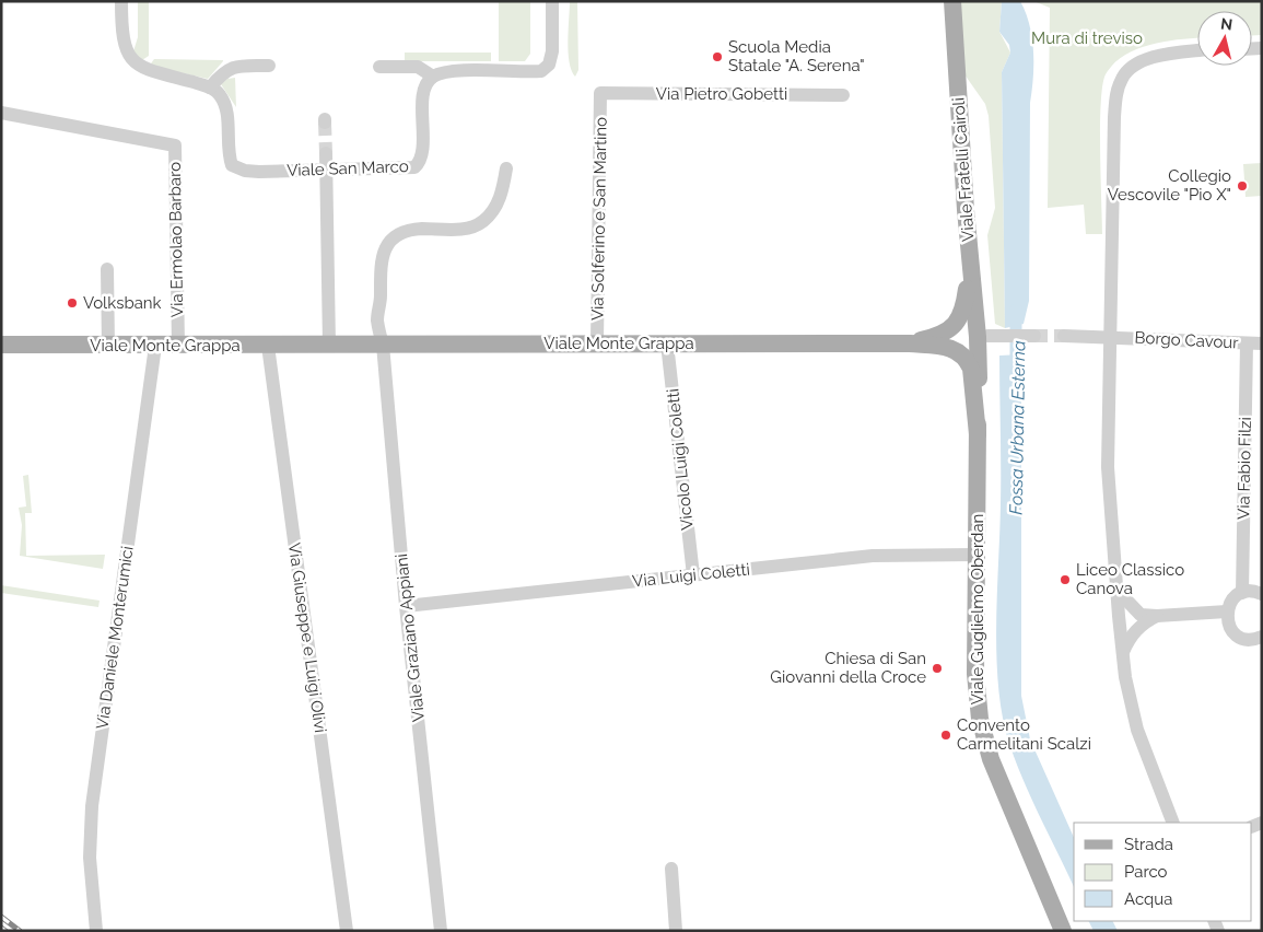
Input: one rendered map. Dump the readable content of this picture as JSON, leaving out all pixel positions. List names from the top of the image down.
{
  "streets": {
    "main road": ["Viale Fratelli Cairoli", "Viale Monte Grappa", "Viale Guglielmo Oberdan"],
    "street": [
      "Via Pietro Gobetti",
      "Viale San Marco",
      "Via Solferino e San Martino",
      "Via Ermolao Barbaro",
      "Borgo Cavour",
      "Vicolo Luigi Coletti",
      "Via Fabio Filzi",
      "Via Luigi Coletti",
      "Via Daniele Monterumici",
      "Via Giuseppe e Luigi Olivi",
      "Viale Graziano Appiani"
    ]
  },
  "crossings": [
    ["Via Pietro Gobetti", "Via Solferino e San Martino"],
    ["Viale Fratelli Cairoli", "Viale Monte Grappa"],
    ["Viale Fratelli Cairoli", "Viale Guglielmo Oberdan"],
    ["Via Solferino e San Martino", "Viale Monte Grappa"],
    ["Via Ermolao Barbaro", "Viale Monte Grappa"],
    ["Borgo Cavour", "Via Fabio Filzi"],
    ["Viale Monte Grappa", "Vicolo Luigi Coletti"],
    ["Viale Monte Grappa", "Viale Guglielmo Oberdan"],
    ["Viale Monte Grappa", "Via Daniele Monterumici"],
    ["Viale Monte Grappa", "Via Giuseppe e Luigi Olivi"],
    ["Viale Monte Grappa", "Viale Graziano Appiani"],
    ["Vicolo Luigi Coletti", "Via Luigi Coletti"],
    ["Via Luigi Coletti", "Viale Guglielmo Oberdan"],
    ["Via Luigi Coletti", "Viale Graziano Appiani"]
  ],
  "water": ["Fossa Urbana Esterna"],
  "parks": ["Mura di treviso"],
  "places": [
    "Scuola Media Statale \"A. Serena\"",
    "Collegio Vescovile \"Pio X\"",
    "Volksbank",
    "Liceo Classico Canova",
    "Chiesa di San Giovanni della Croce",
    "Convento Carmelitani Scalzi"
  ],
  "legend": ["Strada", "Parco", "Acqua"],
  "north": "top"
}
